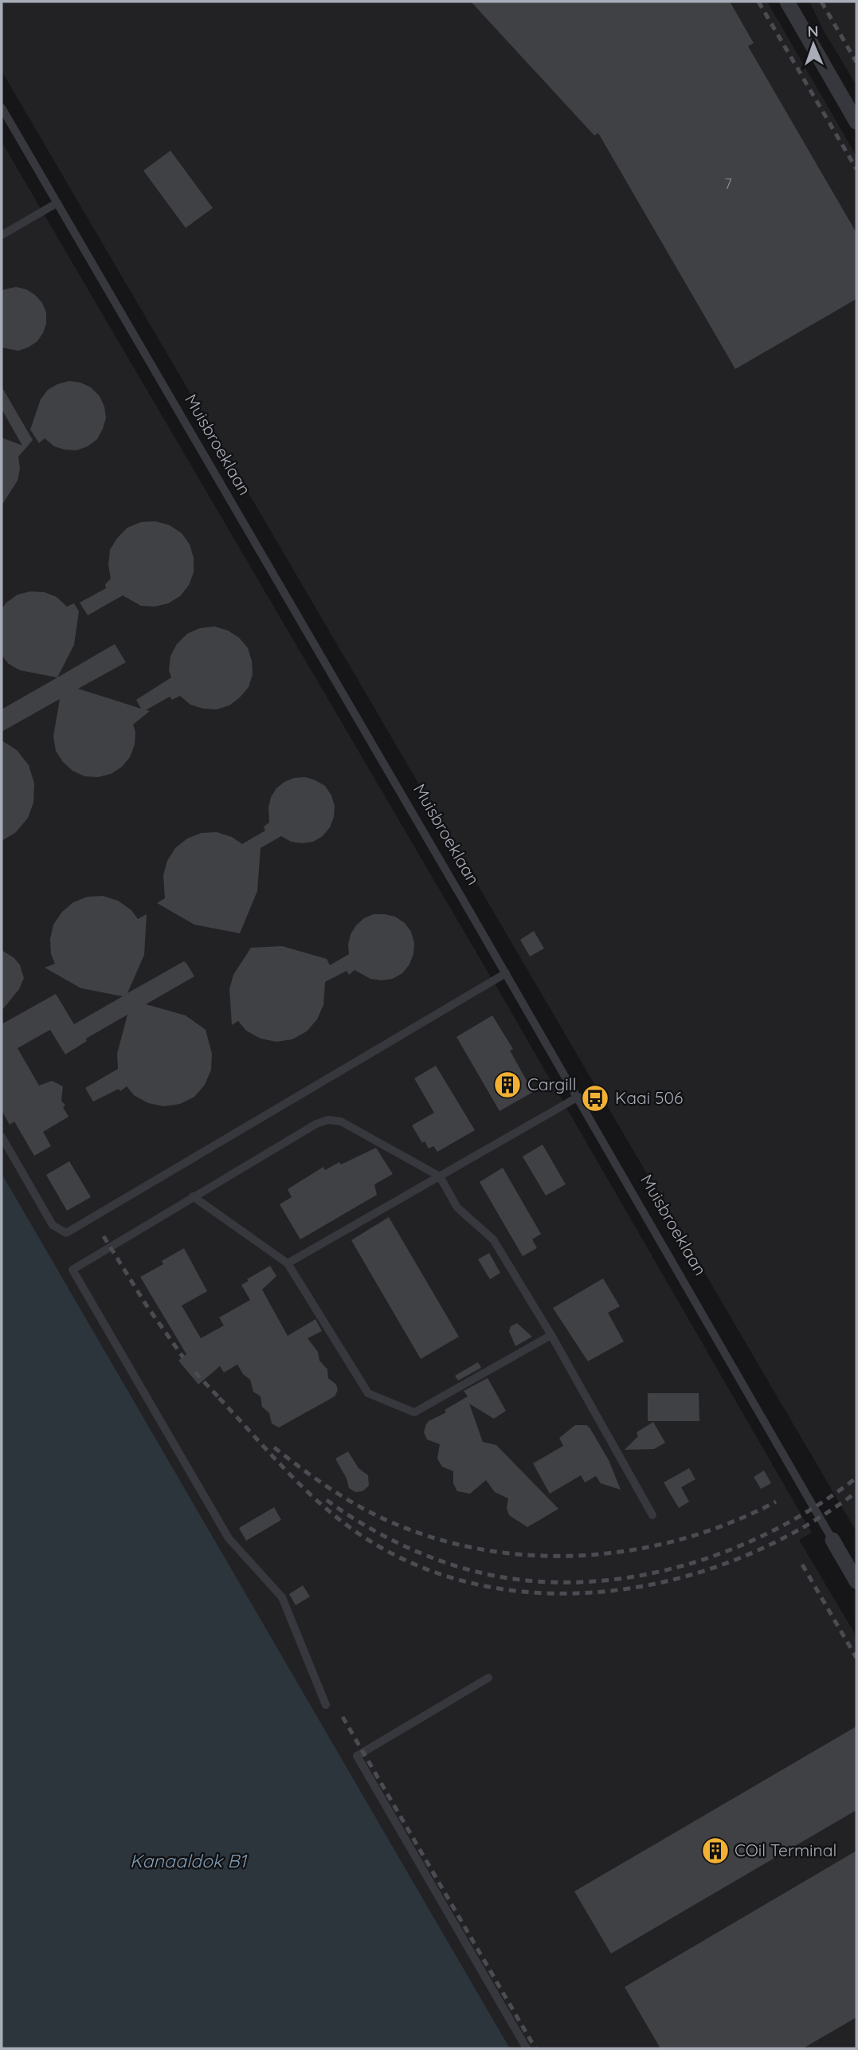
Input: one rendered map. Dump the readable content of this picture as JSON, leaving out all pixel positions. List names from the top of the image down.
{
  "streets": {
    "street": ["Muisbroeklaan"]
  },
  "water": ["Kanaaldok B1"],
  "places": {
    "building": ["Cargill", "COil Terminal"],
    "bus stop": ["Kaai 506"]
  },
  "house_numbers": ["7"],
  "north": "top"
}
